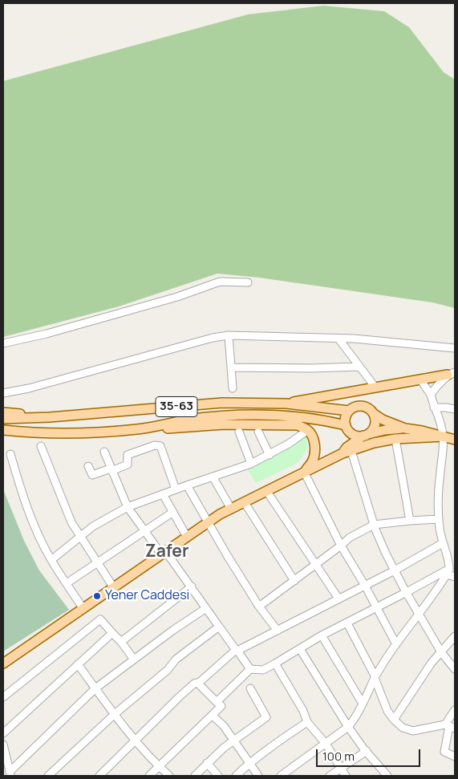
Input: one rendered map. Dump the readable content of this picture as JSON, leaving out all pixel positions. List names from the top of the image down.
{
  "streets": {
    "main road": ["35-63"]
  },
  "districts": ["Zafer"],
  "places": ["Yener Caddesi"],
  "scale_bar": "100 m"
}
